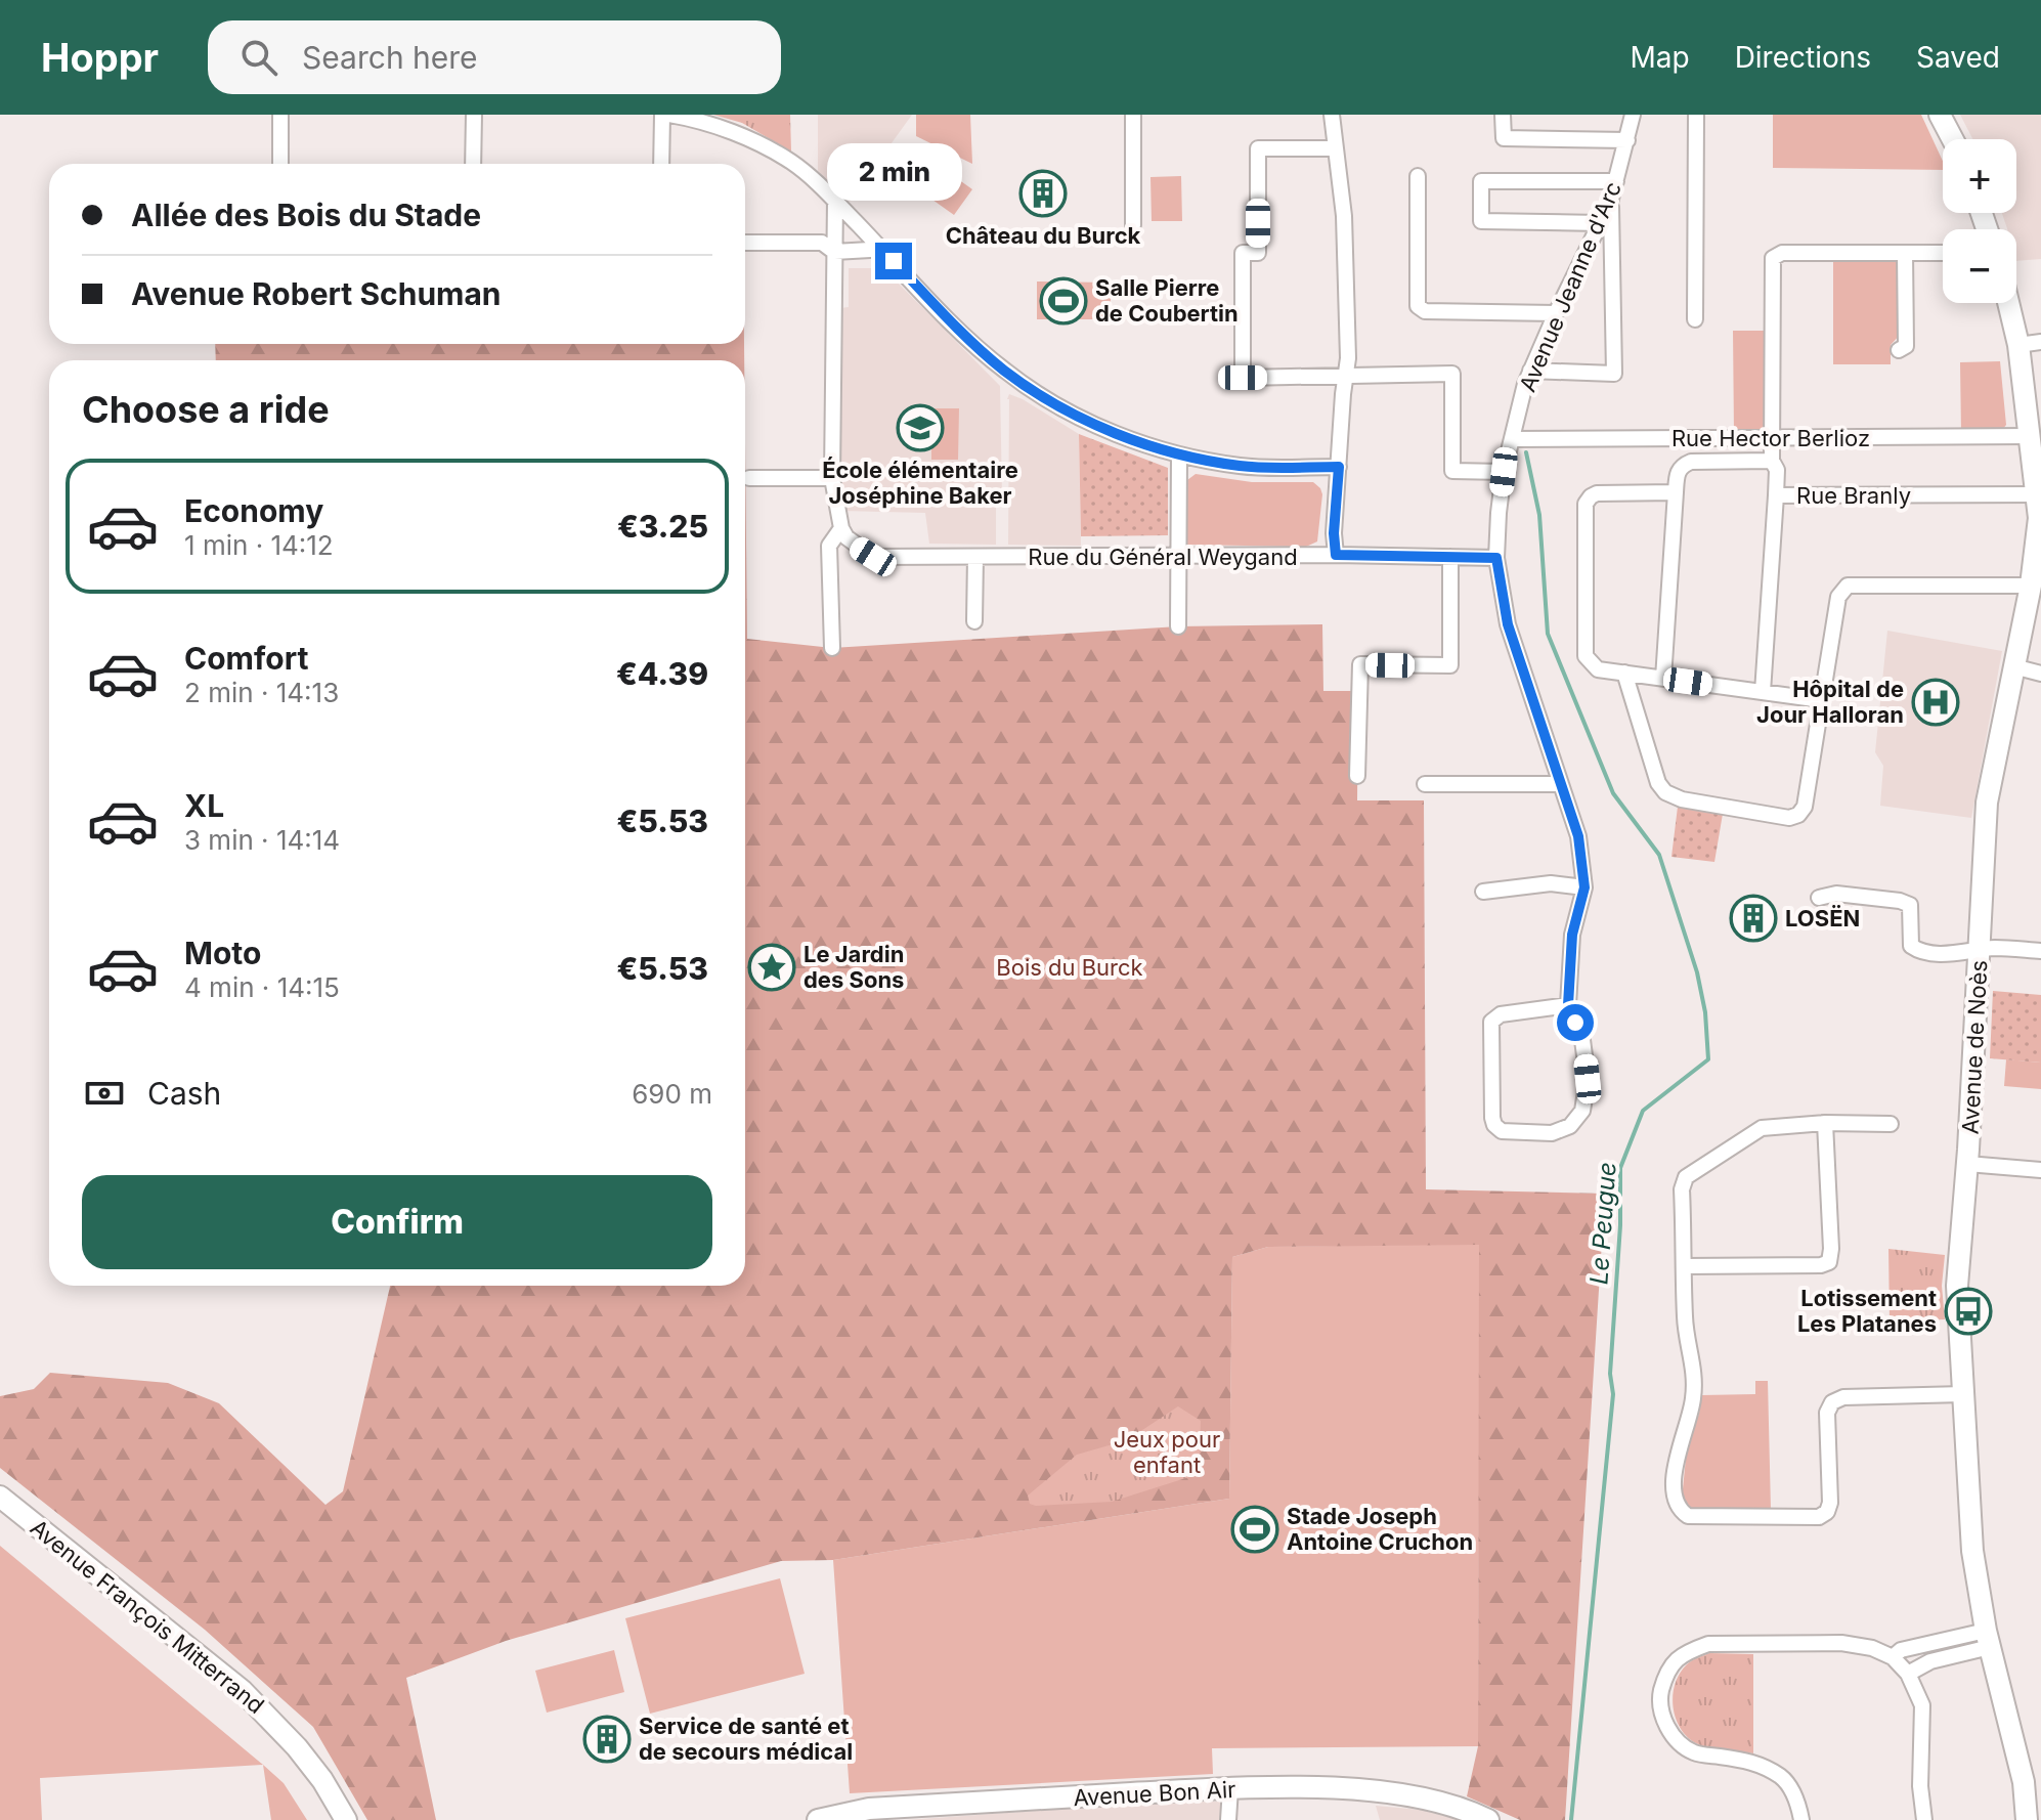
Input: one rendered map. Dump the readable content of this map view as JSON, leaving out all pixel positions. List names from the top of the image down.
{
  "streets": {
    "street": [
      "Avenue Jeanne d'Arc",
      "Rue Hector Berlioz",
      "Rue Branly",
      "Rue du Général Weygand",
      "Avenue de Noès",
      "Avenue François Mitterrand",
      "Avenue Bon Air"
    ]
  },
  "crossings": [
    ["Avenue Jeanne d'Arc", "Rue Hector Berlioz"],
    ["Avenue Jeanne d'Arc", "Rue du Général Weygand"],
    ["Rue Hector Berlioz", "Avenue de Noès"],
    ["Rue Branly", "Avenue de Noès"]
  ],
  "water": ["Le Peugue"],
  "parks": ["Bois du Burck", "Jeux pour enfant"],
  "places": {
    "building": ["Château du Burck", "LOSËN", "Service de santé et de secours médical"],
    "sports": ["Salle Pierre de Coubertin", "Stade Joseph Antoine Cruchon"],
    "school or university": ["École élémentaire Joséphine Baker"],
    "hospital": ["Hôpital de Jour Halloran"],
    "place": ["Le Jardin des Sons"],
    "bus stop": ["Lotissement Les Platanes"]
  },
  "page": {
    "header": "Hoppr",
    "search": "Search here",
    "nav": ["Map", "Directions", "Saved"],
    "map_buttons": ["+", "−"],
    "bubble": "2 min",
    "banner": ["Allée des Bois du Stade", "Avenue Robert Schuman"],
    "heading": "Choose a ride",
    "list": [
      {
        "name": "Economy",
        "note": "1 min · 14:12",
        "value": "€3.25"
      },
      {
        "name": "Comfort",
        "note": "2 min · 14:13",
        "value": "€4.39"
      },
      {
        "name": "XL",
        "note": "3 min · 14:14",
        "value": "€5.53"
      },
      {
        "name": "Moto",
        "note": "4 min · 14:15",
        "value": "€5.53"
      }
    ],
    "pay": ["Cash", "690 m"],
    "buttons": "Confirm"
  }
}
